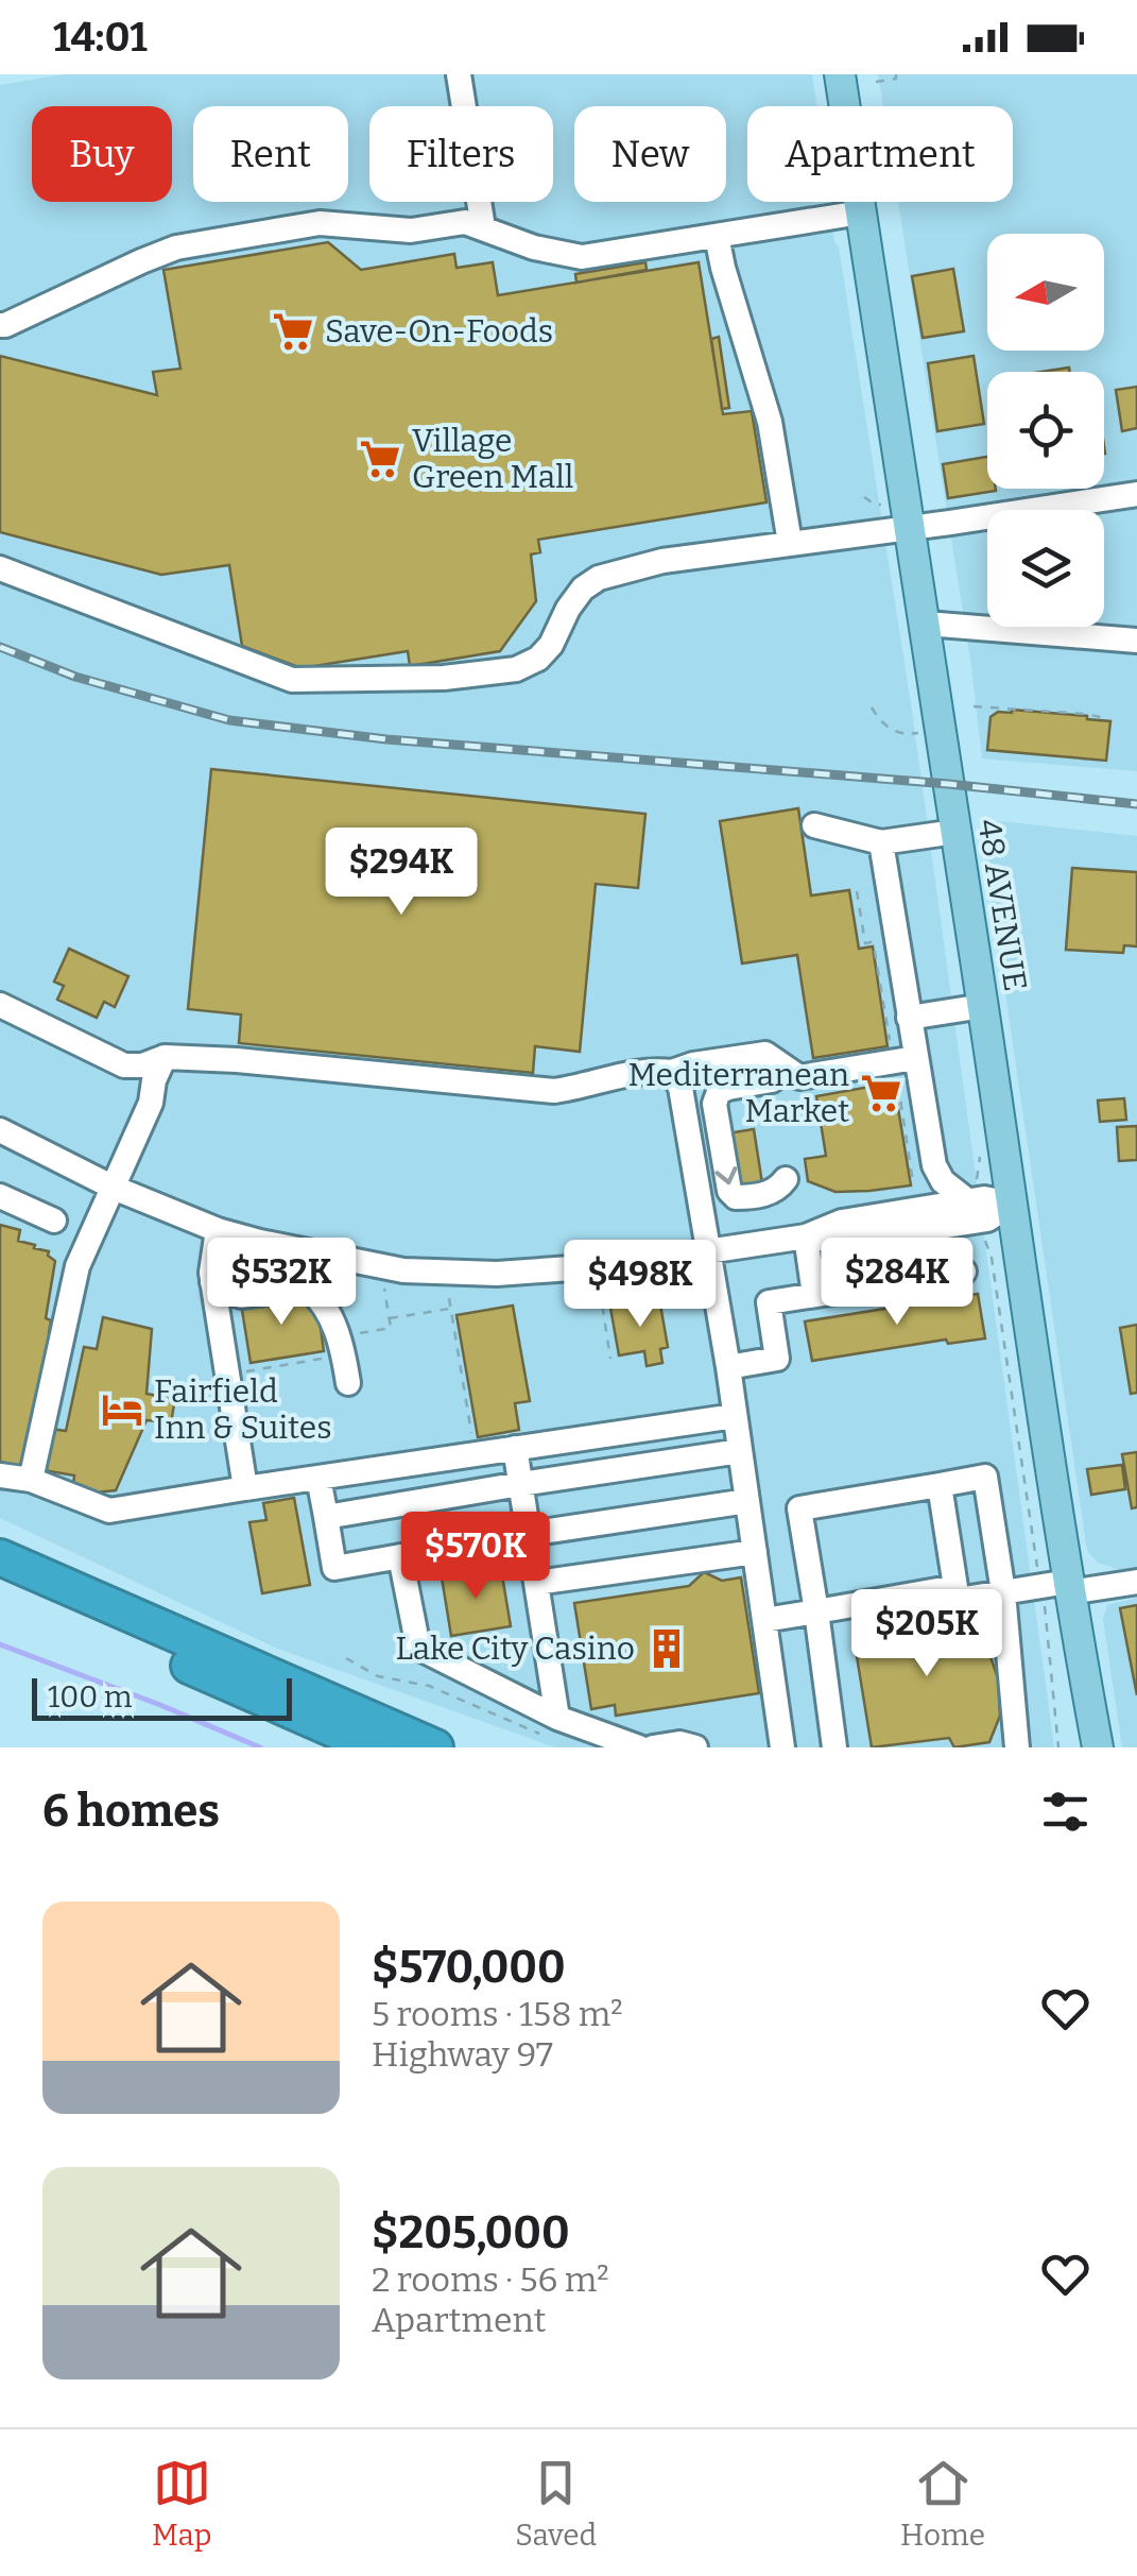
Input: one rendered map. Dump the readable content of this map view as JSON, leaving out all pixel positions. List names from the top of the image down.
{
  "streets": {
    "main road": ["48 AVENUE"]
  },
  "places": {
    "supermarket": ["Save-On-Foods", "Village Green Mall", "Mediterranean Market"],
    "hotel": ["Fairfield Inn & Suites"],
    "building": ["Lake City Casino"]
  },
  "scale_bar": "100 m",
  "north": "left",
  "page": {
    "status": "14:01",
    "chip": [
      "Buy",
      "Rent",
      "Filters",
      "New",
      "Apartment"
    ],
    "price": [
      "$294K",
      "$532K",
      "$284K",
      "$498K",
      "$570K",
      "$205K"
    ],
    "scale": "100 m",
    "heading": "6 homes",
    "list": [
      {
        "name": "$570,000",
        "note": "5 rooms · 158 m² · Highway 97"
      },
      {
        "name": "$205,000",
        "note": "2 rooms · 56 m² · Apartment"
      }
    ],
    "tabs": ["Map", "Saved", "Home"]
  }
}
